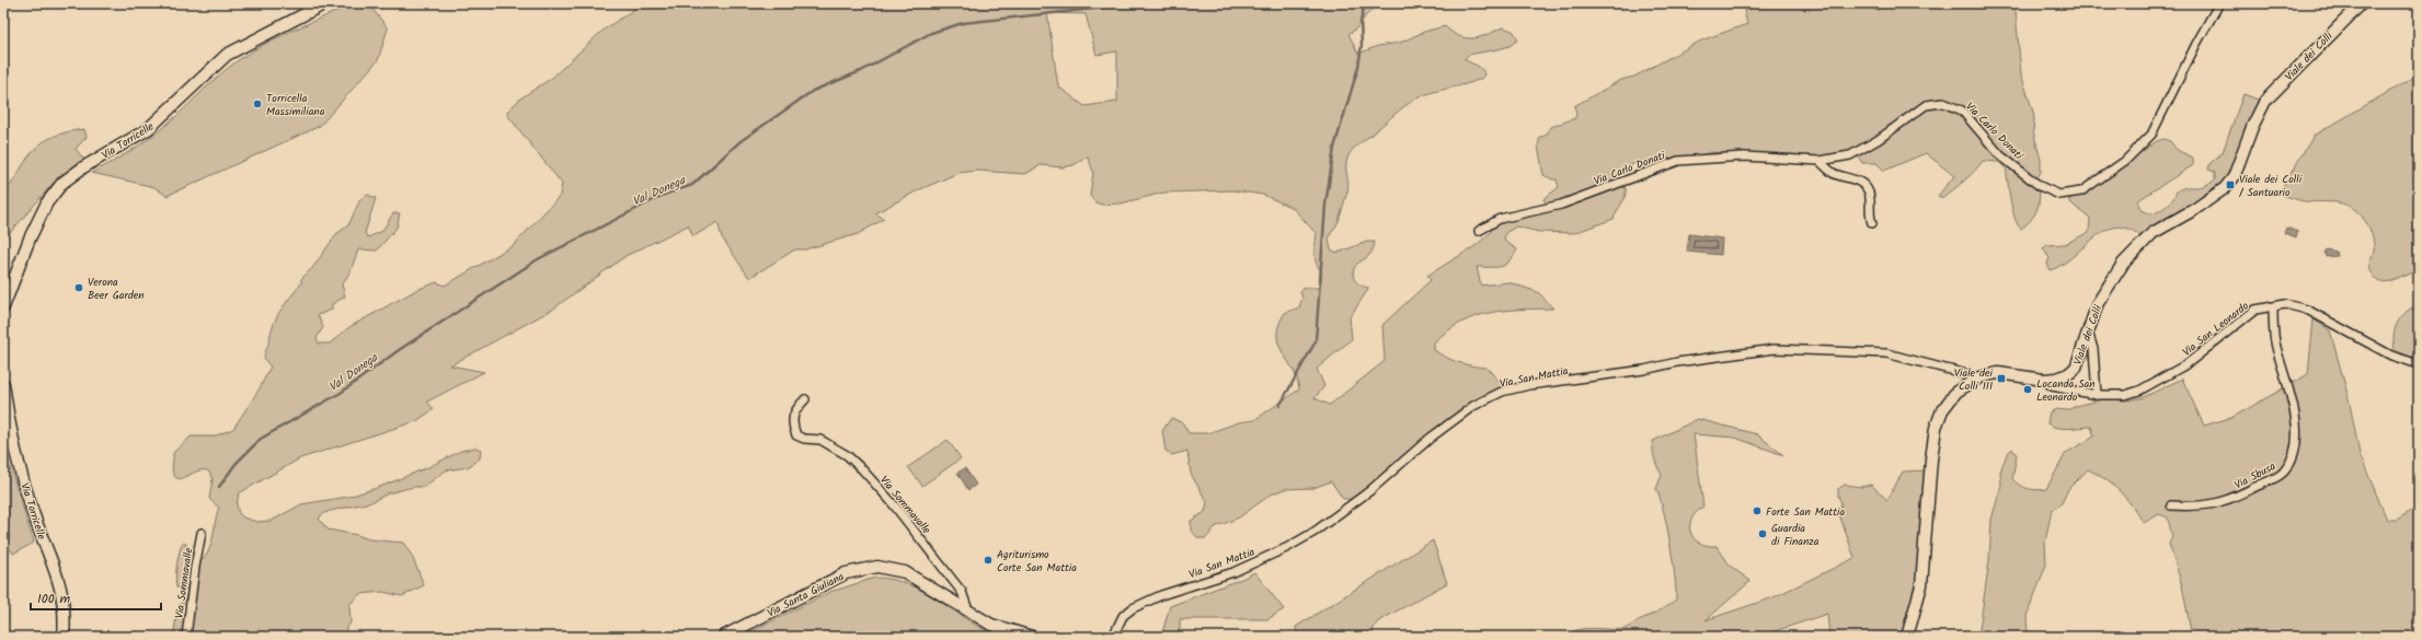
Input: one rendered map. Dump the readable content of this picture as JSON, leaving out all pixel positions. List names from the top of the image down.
{
  "streets": {
    "street": [
      "Viale dei Colli",
      "Via Carlo Donati",
      "Via Torricelle",
      "Via San Leonardo",
      "Via San Mattia",
      "Via Sbusa",
      "Via Sommavalle",
      "Via Santa Giuliana"
    ]
  },
  "crossings": [
    ["Viale dei Colli", "Via San Leonardo"],
    ["Viale dei Colli", "Via San Mattia"],
    ["Via San Leonardo", "Via Sbusa"],
    ["Via Sommavalle", "Via Santa Giuliana"]
  ],
  "water": ["Val Donega"],
  "places": {
    "other": [
      "Torricella Massimiliana",
      "Verona Beer Garden",
      "Locanda San Leonardo",
      "Forte San Mattia",
      "Guardia di Finanza",
      "Agriturismo Corte San Mattia"
    ],
    "transit": ["Viale dei Colli / Santuario", "Viale dei Colli III"]
  },
  "scale_bar": "100 m"
}
